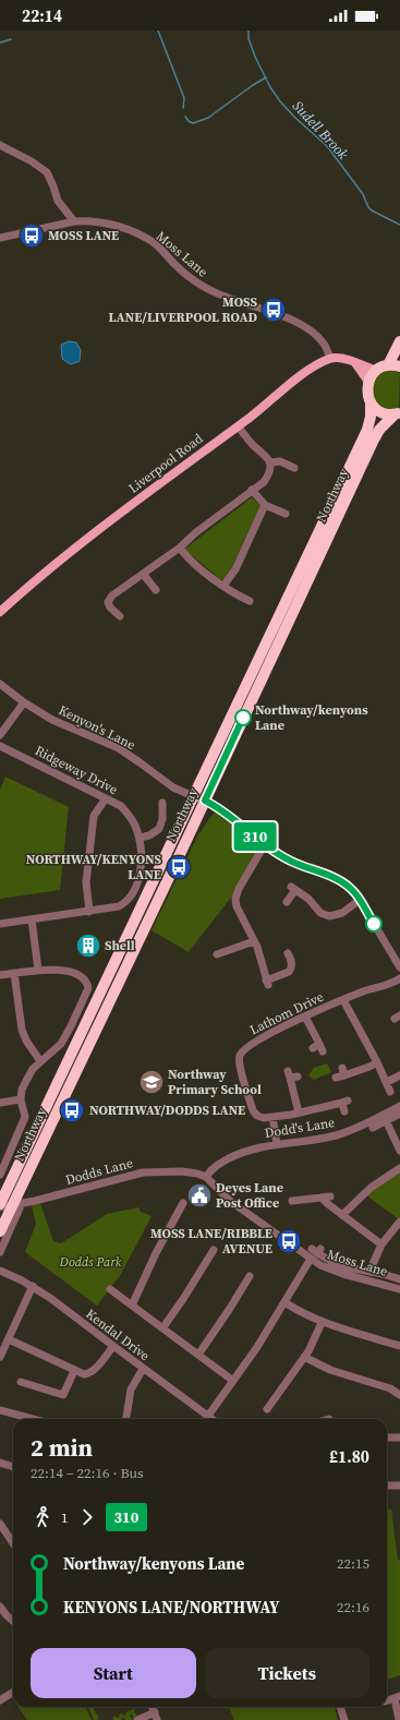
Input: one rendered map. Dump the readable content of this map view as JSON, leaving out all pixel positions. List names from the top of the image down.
{
  "streets": {
    "highway": ["Northway"],
    "main road": ["Liverpool Road"],
    "street": [
      "Moss Lane",
      "Kenyon's Lane",
      "Ridgeway Drive",
      "Lathom Drive",
      "Dodd's Lane",
      "Dodds Lane",
      "Kendal Drive"
    ]
  },
  "crossings": [
    ["Moss Lane", "Liverpool Road"],
    ["Moss Lane", "Dodd's Lane"],
    ["Moss Lane", "Dodds Lane"],
    ["Northway", "Kenyon's Lane"],
    ["Northway", "Dodds Lane"],
    ["Dodd's Lane", "Dodds Lane"]
  ],
  "water": ["Sudell Brook"],
  "parks": ["Dodds Park"],
  "places": {
    "bus stop": [
      "MOSS LANE",
      "MOSS LANE/LIVERPOOL ROAD",
      "NORTHWAY/KENYONS LANE",
      "NORTHWAY/DODDS LANE",
      "MOSS LANE/RIBBLE AVENUE"
    ],
    "other": ["Northway/kenyons Lane"],
    "building": ["Shell"],
    "school or university": ["Northway Primary School"],
    "public building": ["Deyes Lane Post Office"]
  },
  "lines": ["bus line 310"],
  "page": {
    "status": "22:14",
    "on_map": "310",
    "heading": ["2 min", "22:14 – 22:16 · Bus", "£1.80"],
    "legs": ["1", "310"],
    "list": [
      {
        "name": "Northway/kenyons Lane",
        "value": "22:15"
      },
      {
        "name": "KENYONS LANE/NORTHWAY",
        "value": "22:16"
      }
    ],
    "buttons": ["Start", "Tickets"]
  }
}
